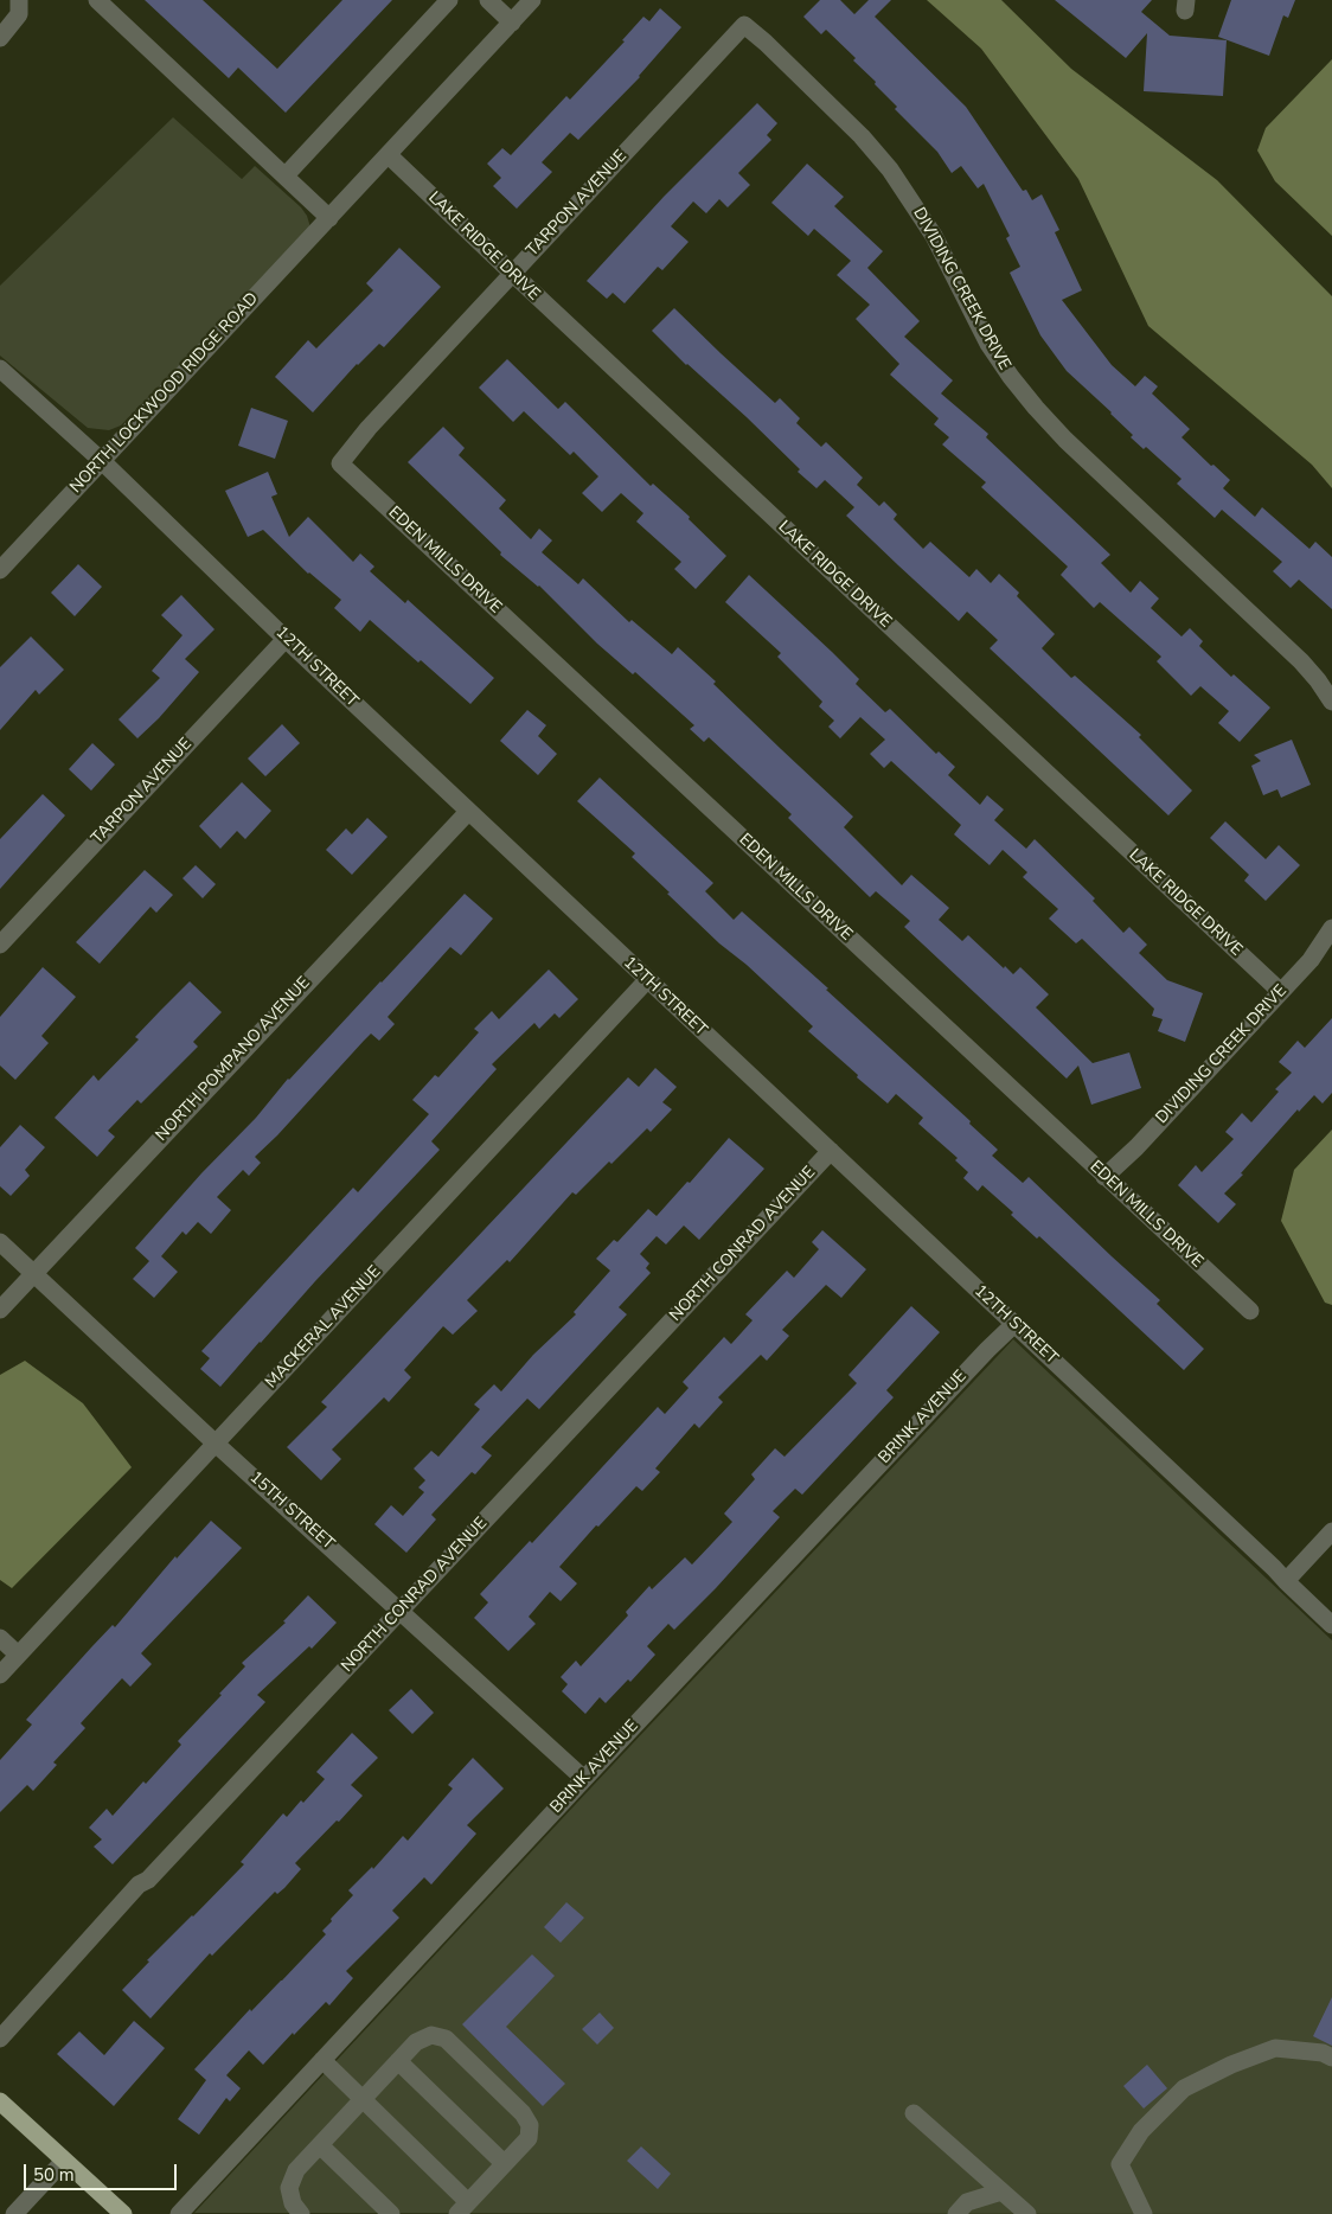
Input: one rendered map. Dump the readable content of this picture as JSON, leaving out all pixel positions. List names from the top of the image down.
{
  "streets": {
    "street": [
      "TARPON AVENUE",
      "LAKE RIDGE DRIVE",
      "DIVIDING CREEK DRIVE",
      "NORTH LOCKWOOD RIDGE ROAD",
      "EDEN MILLS DRIVE",
      "12TH STREET",
      "NORTH POMPANO AVENUE",
      "NORTH CONRAD AVENUE",
      "MACKERAL AVENUE",
      "BRINK AVENUE",
      "15TH STREET"
    ]
  },
  "crossings": [
    ["TARPON AVENUE", "LAKE RIDGE DRIVE"],
    ["TARPON AVENUE", "DIVIDING CREEK DRIVE"],
    ["TARPON AVENUE", "EDEN MILLS DRIVE"],
    ["TARPON AVENUE", "12TH STREET"],
    ["LAKE RIDGE DRIVE", "DIVIDING CREEK DRIVE"],
    ["LAKE RIDGE DRIVE", "NORTH LOCKWOOD RIDGE ROAD"],
    ["DIVIDING CREEK DRIVE", "EDEN MILLS DRIVE"],
    ["NORTH LOCKWOOD RIDGE ROAD", "12TH STREET"],
    ["12TH STREET", "NORTH POMPANO AVENUE"],
    ["12TH STREET", "NORTH CONRAD AVENUE"],
    ["12TH STREET", "MACKERAL AVENUE"],
    ["12TH STREET", "BRINK AVENUE"],
    ["NORTH POMPANO AVENUE", "15TH STREET"],
    ["NORTH CONRAD AVENUE", "15TH STREET"],
    ["MACKERAL AVENUE", "15TH STREET"],
    ["BRINK AVENUE", "15TH STREET"]
  ],
  "scale_bar": "50 m"
}
